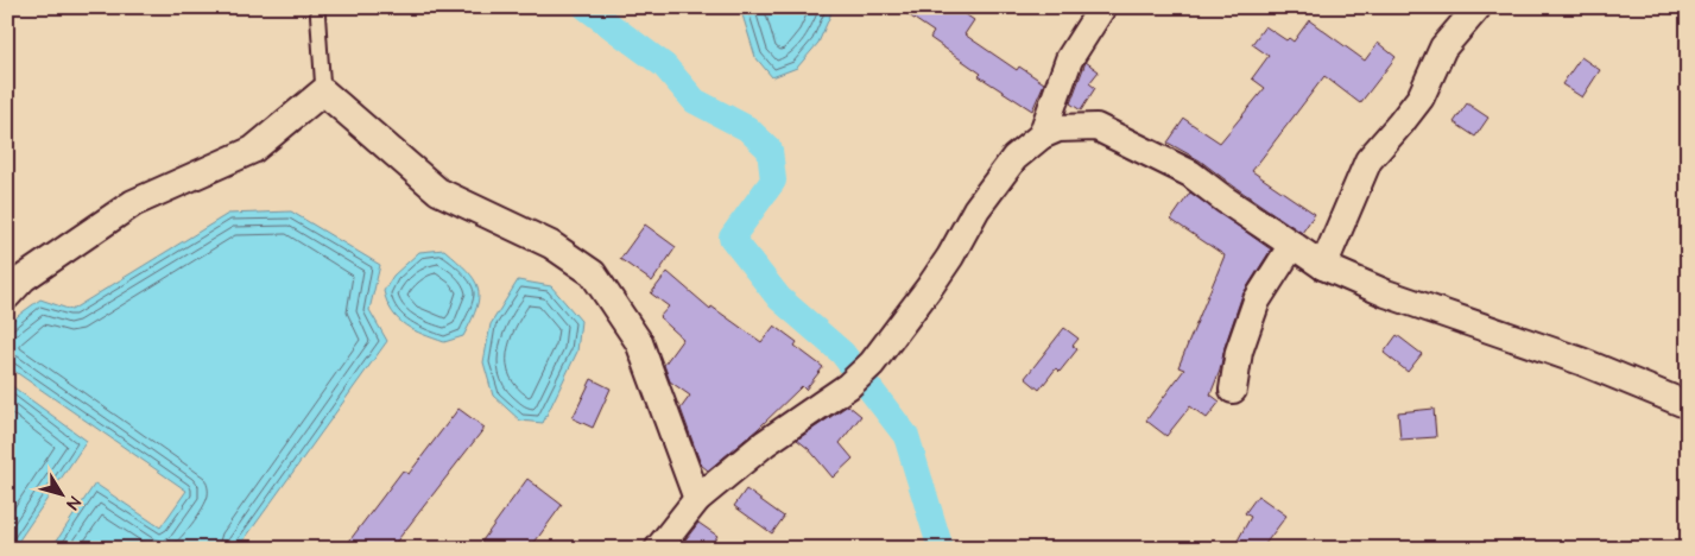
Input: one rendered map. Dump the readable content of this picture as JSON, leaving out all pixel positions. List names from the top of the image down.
{
  "north": "bottom right"
}
